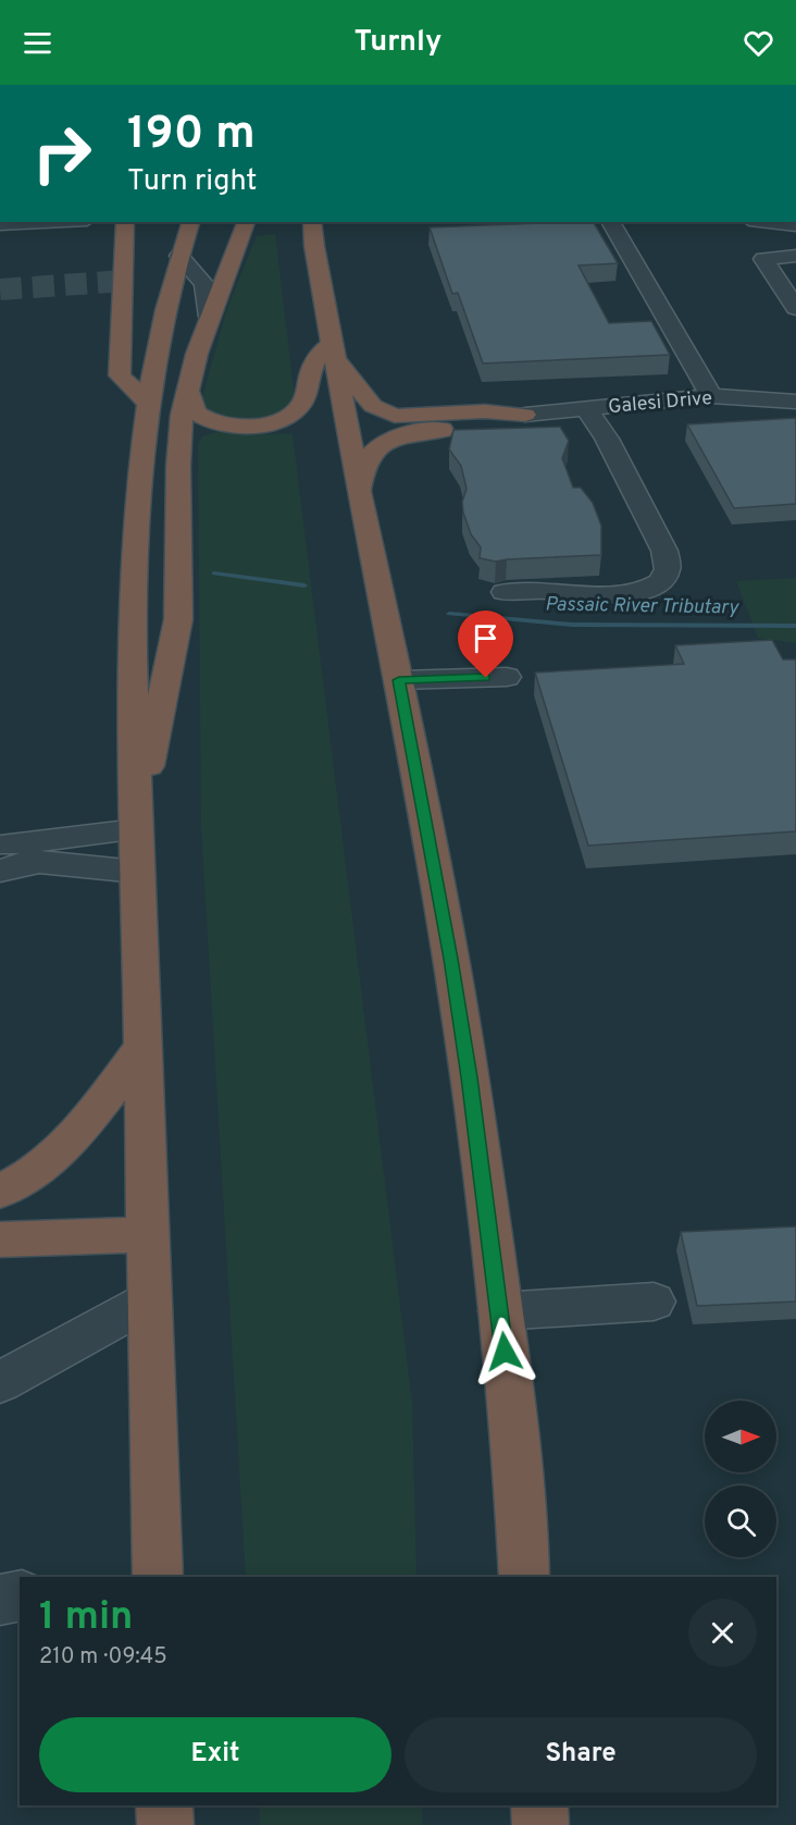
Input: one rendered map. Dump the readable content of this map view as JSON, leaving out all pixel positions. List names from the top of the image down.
{
  "streets": {
    "street": ["Galesi Drive"]
  },
  "water": ["Passaic River Tributary"],
  "north": "right",
  "page": {
    "header": "Turnly",
    "turn": ["190 m", "Turn right"],
    "heading": ["1 min", "210 m · 09:45"],
    "buttons": ["Exit", "Share"]
  }
}
